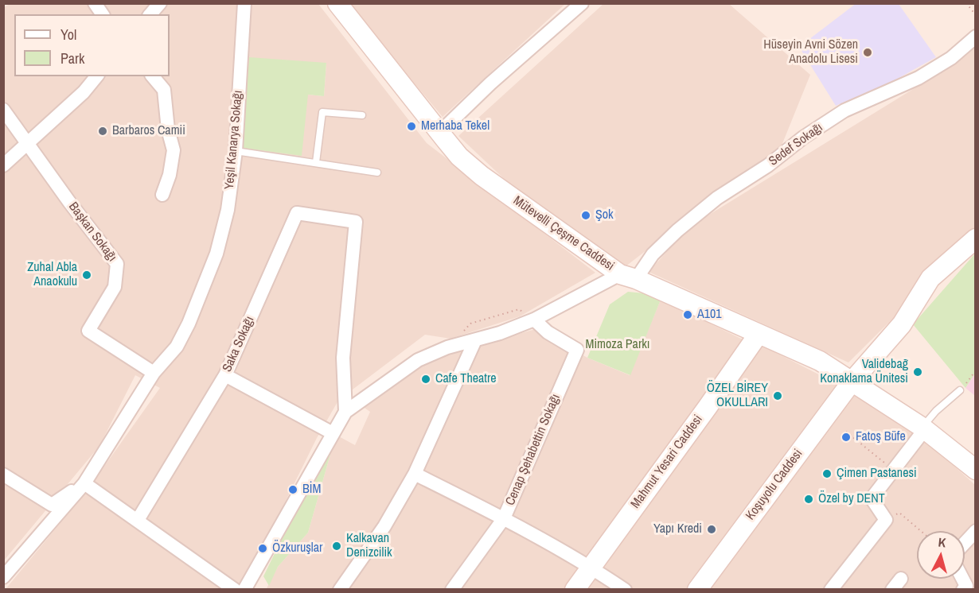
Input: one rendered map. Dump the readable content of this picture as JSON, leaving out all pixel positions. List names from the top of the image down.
{
  "streets": {
    "street": [
      "Yeşil Kanarya Sokağı",
      "Sedef Sokağı",
      "Başkan Sokağı",
      "Mütevelli Çeşme Caddesi",
      "Saka Sokağı",
      "Cenap Şehabettin Sokağı",
      "Mahmut Yesari Caddesi",
      "Koşuyolu Caddesi"
    ]
  },
  "crossings": [
    ["Yeşil Kanarya Sokağı", "Başkan Sokağı"],
    ["Sedef Sokağı", "Mütevelli Çeşme Caddesi"],
    ["Mütevelli Çeşme Caddesi", "Mahmut Yesari Caddesi"],
    ["Mütevelli Çeşme Caddesi", "Koşuyolu Caddesi"]
  ],
  "parks": ["Mimoza Parkı"],
  "places": [
    "Hüseyin Avni Sözen Anadolu Lisesi",
    "Merhaba Tekel",
    "Barbaros Camii",
    "Şok",
    "Zuhal Abla Anaokulu",
    "A101",
    "Validebağ Konaklama Ünitesi",
    "Cafe Theatre",
    "ÖZEL BİREY OKULLARI",
    "Fatoş Büfe",
    "Çimen Pastanesi",
    "BİM",
    "Özel by DENT",
    "Yapı Kredi",
    "Kalkavan Denizcilik",
    "Özkuruşlar"
  ],
  "legend": ["Yol", "Park"],
  "north": "top"
}
